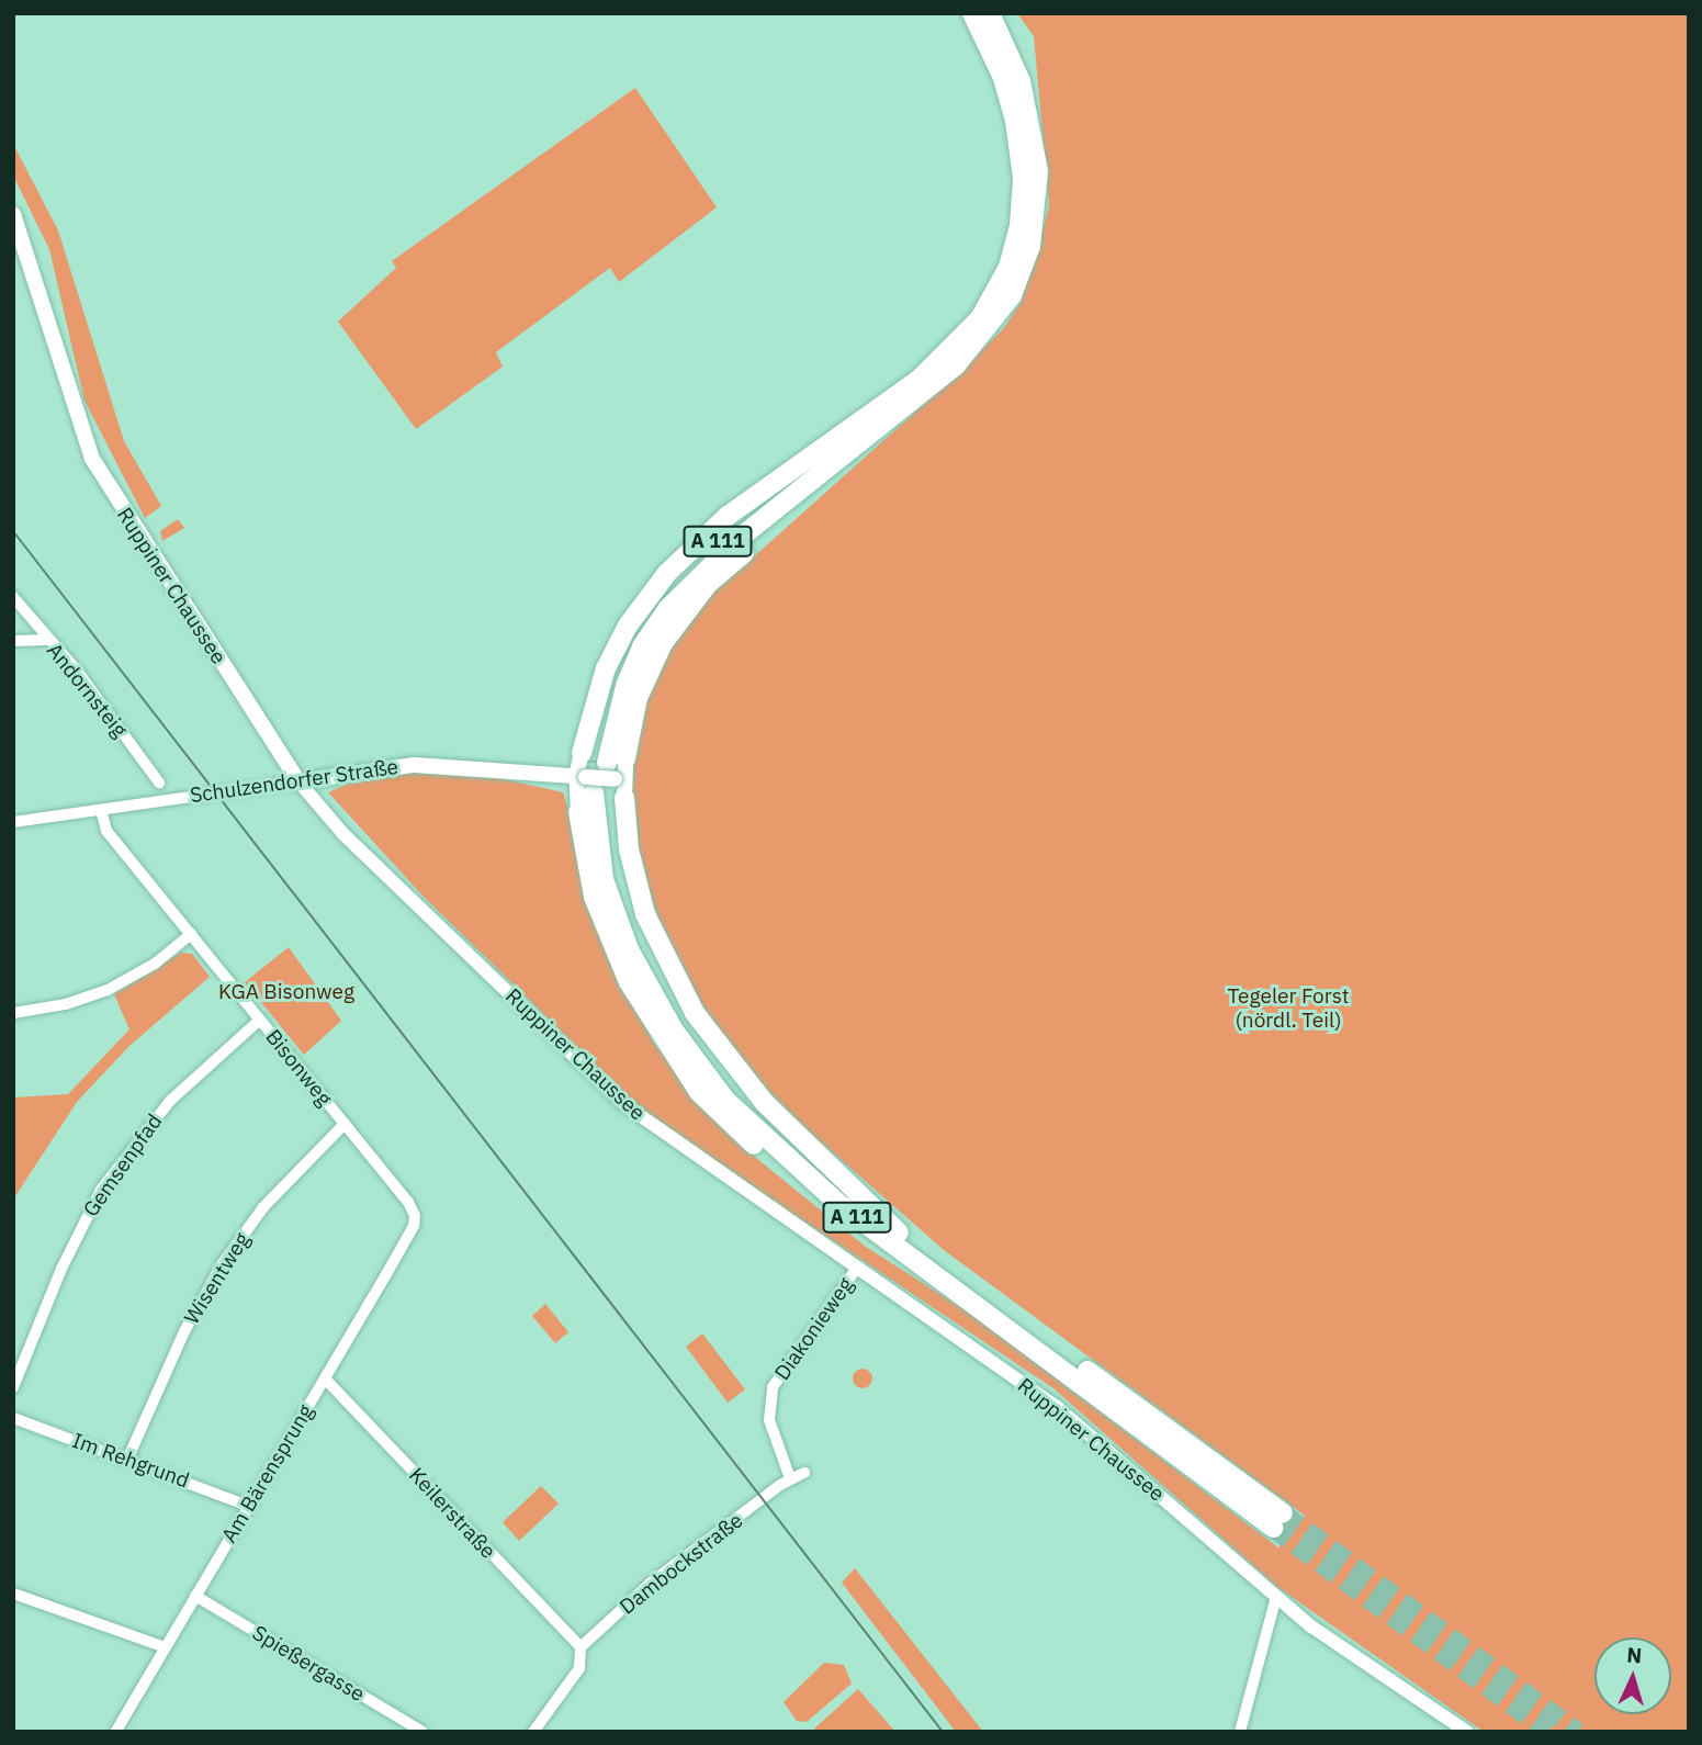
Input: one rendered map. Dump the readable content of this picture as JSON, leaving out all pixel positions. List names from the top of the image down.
{
  "streets": {
    "highway": ["A 111"],
    "main road": ["Ruppiner Chaussee", "Schulzendorfer Straße"],
    "street": [
      "Andornsteig",
      "Bisonweg",
      "Gemsenpfad",
      "Wisentweg",
      "Diakonieweg",
      "Im Rehgrund",
      "Am Bärensprung",
      "Keilerstraße",
      "Dambockstraße",
      "Spießergasse"
    ]
  },
  "crossings": [
    ["A 111", "Schulzendorfer Straße"],
    ["Ruppiner Chaussee", "Schulzendorfer Straße"],
    ["Ruppiner Chaussee", "Diakonieweg"],
    ["Schulzendorfer Straße", "Bisonweg"],
    ["Bisonweg", "Gemsenpfad"],
    ["Bisonweg", "Wisentweg"],
    ["Bisonweg", "Am Bärensprung"],
    ["Wisentweg", "Im Rehgrund"],
    ["Diakonieweg", "Dambockstraße"],
    ["Im Rehgrund", "Am Bärensprung"],
    ["Am Bärensprung", "Keilerstraße"],
    ["Am Bärensprung", "Spießergasse"],
    ["Keilerstraße", "Dambockstraße"]
  ],
  "parks": ["KGA Bisonweg", "Tegeler Forst (nördl. Teil)"],
  "north": "top"
}
